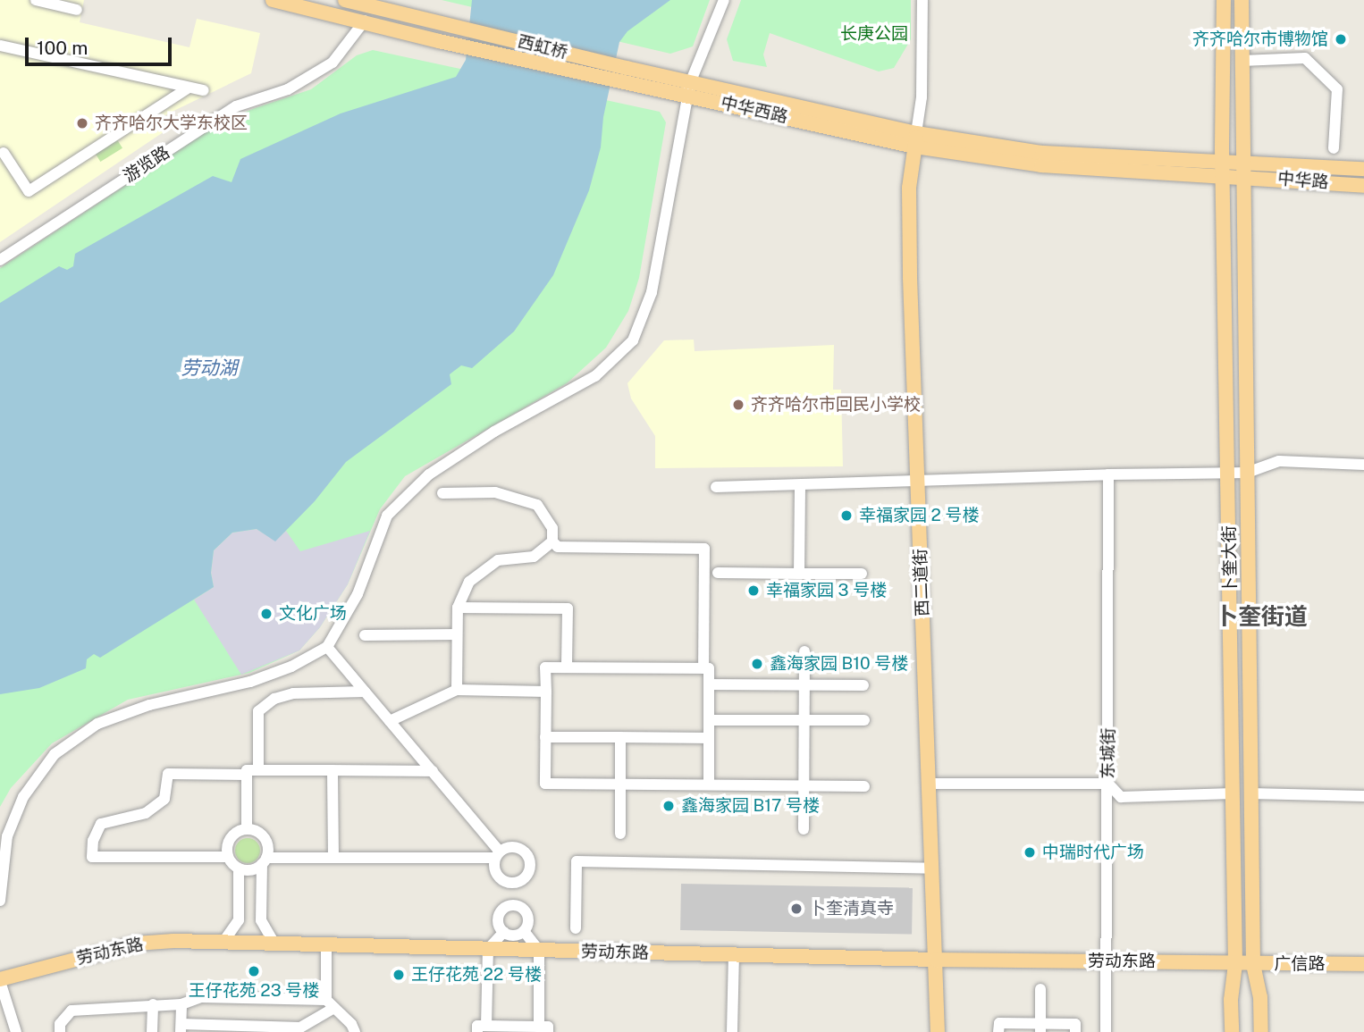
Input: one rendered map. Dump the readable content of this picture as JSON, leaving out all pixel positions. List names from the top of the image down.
{
  "streets": {
    "main road": [
      "西虹桥",
      "中华西路",
      "中华路",
      "卜奎大街",
      "西二道街",
      "劳动东路",
      "广信路"
    ],
    "street": ["游览路", "东城街"]
  },
  "crossings": [
    ["西虹桥", "中华西路"],
    ["中华西路", "游览路"],
    ["中华西路", "中华路"],
    ["中华西路", "卜奎大街"],
    ["中华西路", "西二道街"],
    ["中华路", "卜奎大街"],
    ["卜奎大街", "劳动东路"],
    ["卜奎大街", "广信路"],
    ["西二道街", "劳动东路"],
    ["东城街", "劳动东路"],
    ["劳动东路", "广信路"]
  ],
  "districts": ["卜奎街道"],
  "water": ["劳动湖"],
  "parks": ["长庚公园"],
  "places": [
    "齐齐哈尔市博物馆",
    "齐齐哈尔大学东校区",
    "齐齐哈尔市回民小学校",
    "幸福家园 2 号楼",
    "幸福家园 3 号楼",
    "文化广场",
    "鑫海家园 B10 号楼",
    "鑫海家园 B17 号楼",
    "中瑞时代广场",
    "卜奎清真寺",
    "王仔花苑 23 号楼",
    "王仔花苑 22 号楼"
  ],
  "scale_bar": "100 m"
}
